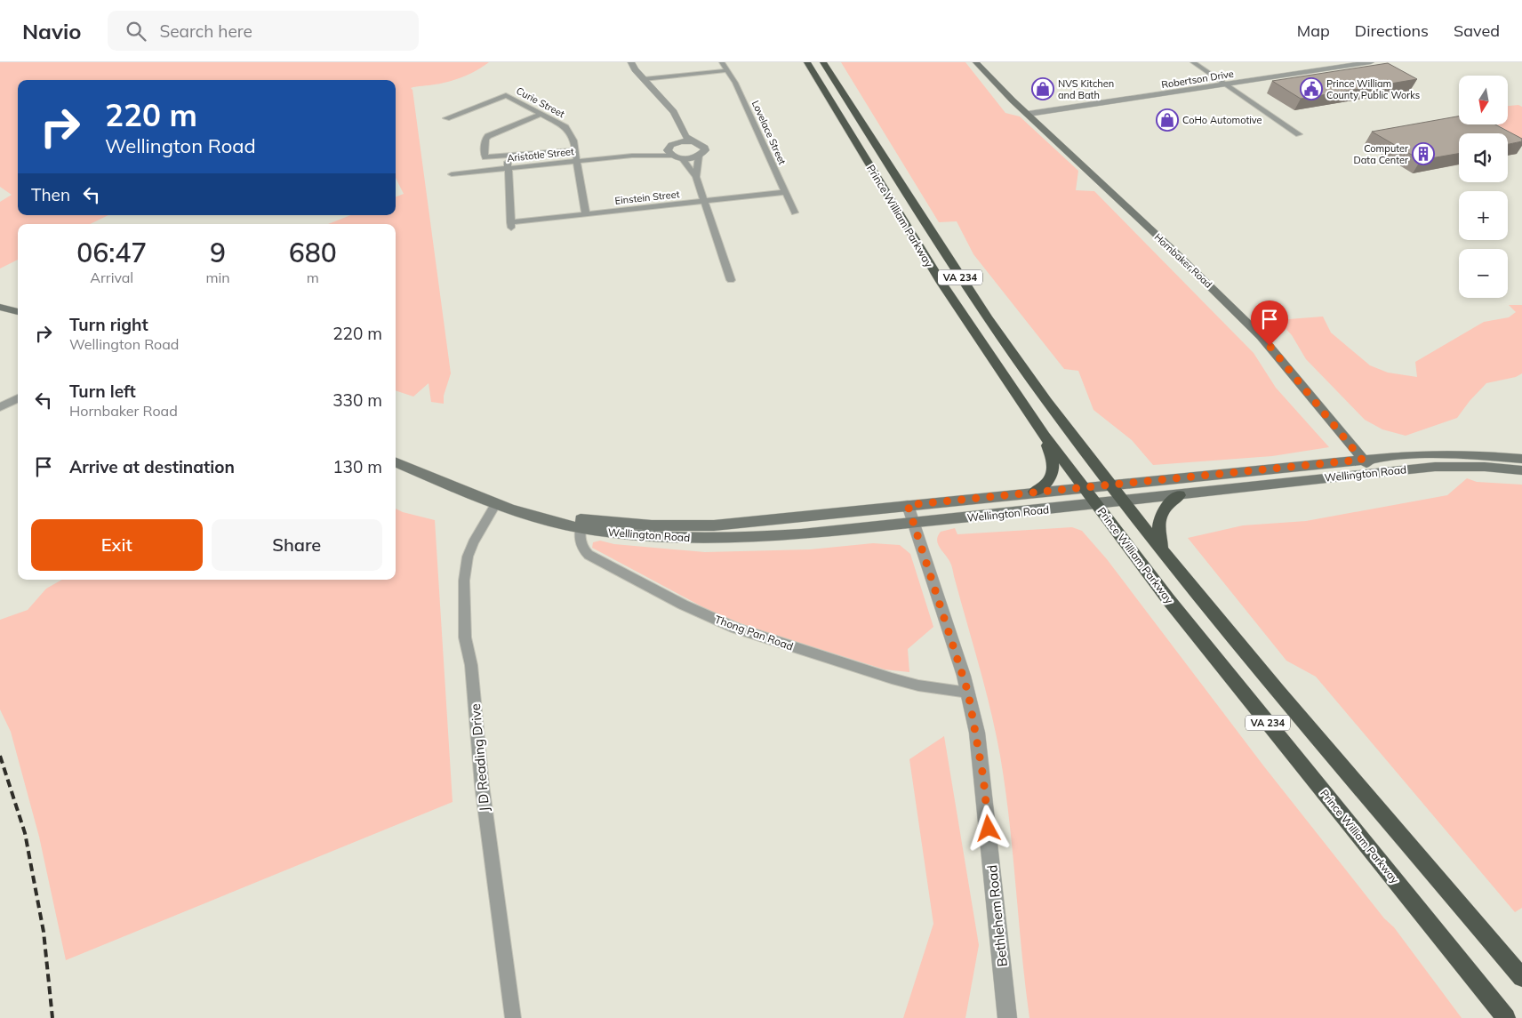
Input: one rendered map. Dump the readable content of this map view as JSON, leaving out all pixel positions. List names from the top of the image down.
{
  "streets": {
    "highway": ["Prince William Parkway", "VA 234"],
    "main road": ["Hornbaker Road", "Wellington Road"],
    "street": [
      "Robertson Drive",
      "Curie Street",
      "Lovelace Street",
      "Aristotle Street",
      "Einstein Street",
      "Thong Pan Road",
      "J D Reading Drive",
      "Bethlehem Road"
    ]
  },
  "crossings": [
    ["Robertson Drive", "Hornbaker Road"],
    ["Curie Street", "Aristotle Street"],
    ["Curie Street", "Einstein Street"],
    ["Lovelace Street", "Einstein Street"],
    ["Aristotle Street", "Einstein Street"],
    ["Prince William Parkway", "Wellington Road"],
    ["Hornbaker Road", "Wellington Road"],
    ["Wellington Road", "Thong Pan Road"],
    ["Wellington Road", "J D Reading Drive"],
    ["Wellington Road", "Bethlehem Road"],
    ["Thong Pan Road", "Bethlehem Road"]
  ],
  "places": {
    "shop": ["NVS Kitchen and Bath", "CoHo Automotive"],
    "public building": ["Prince William County Public Works"],
    "building": ["Computer Data Center"]
  },
  "north": "bottom",
  "page": {
    "header": "Navio",
    "search": "Search here",
    "nav": ["Map", "Directions", "Saved"],
    "map_buttons": ["+", "−"],
    "turn": ["220 m", "Wellington Road"],
    "then": "Then",
    "eta": [
      "06:47",
      "Arrival",
      "9",
      "min",
      "680",
      "m"
    ],
    "list": [
      {
        "name": "Turn right",
        "note": "Wellington Road",
        "value": "220 m"
      },
      {
        "name": "Turn left",
        "note": "Hornbaker Road",
        "value": "330 m"
      },
      {
        "name": "Arrive at destination",
        "value": "130 m"
      }
    ],
    "buttons": ["Exit", "Share"]
  }
}
